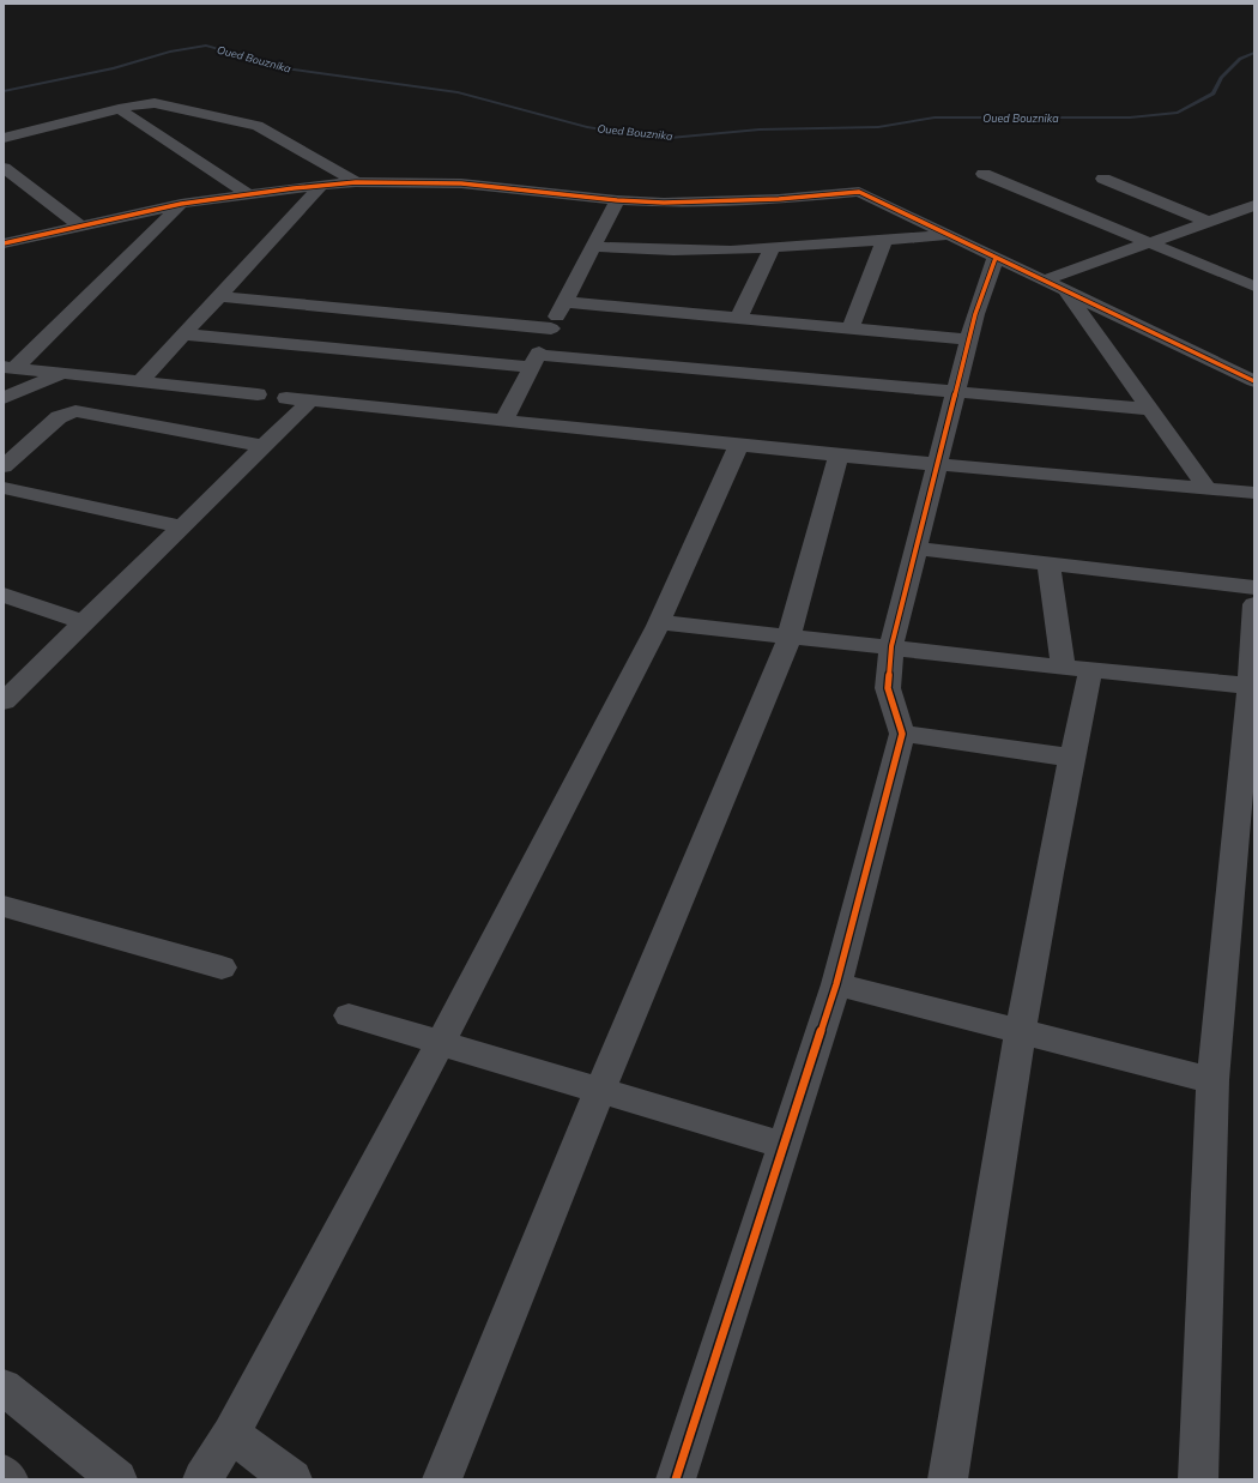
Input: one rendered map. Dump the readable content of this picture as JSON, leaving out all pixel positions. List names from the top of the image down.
{
  "water": ["Oued Bouznika"]
}
